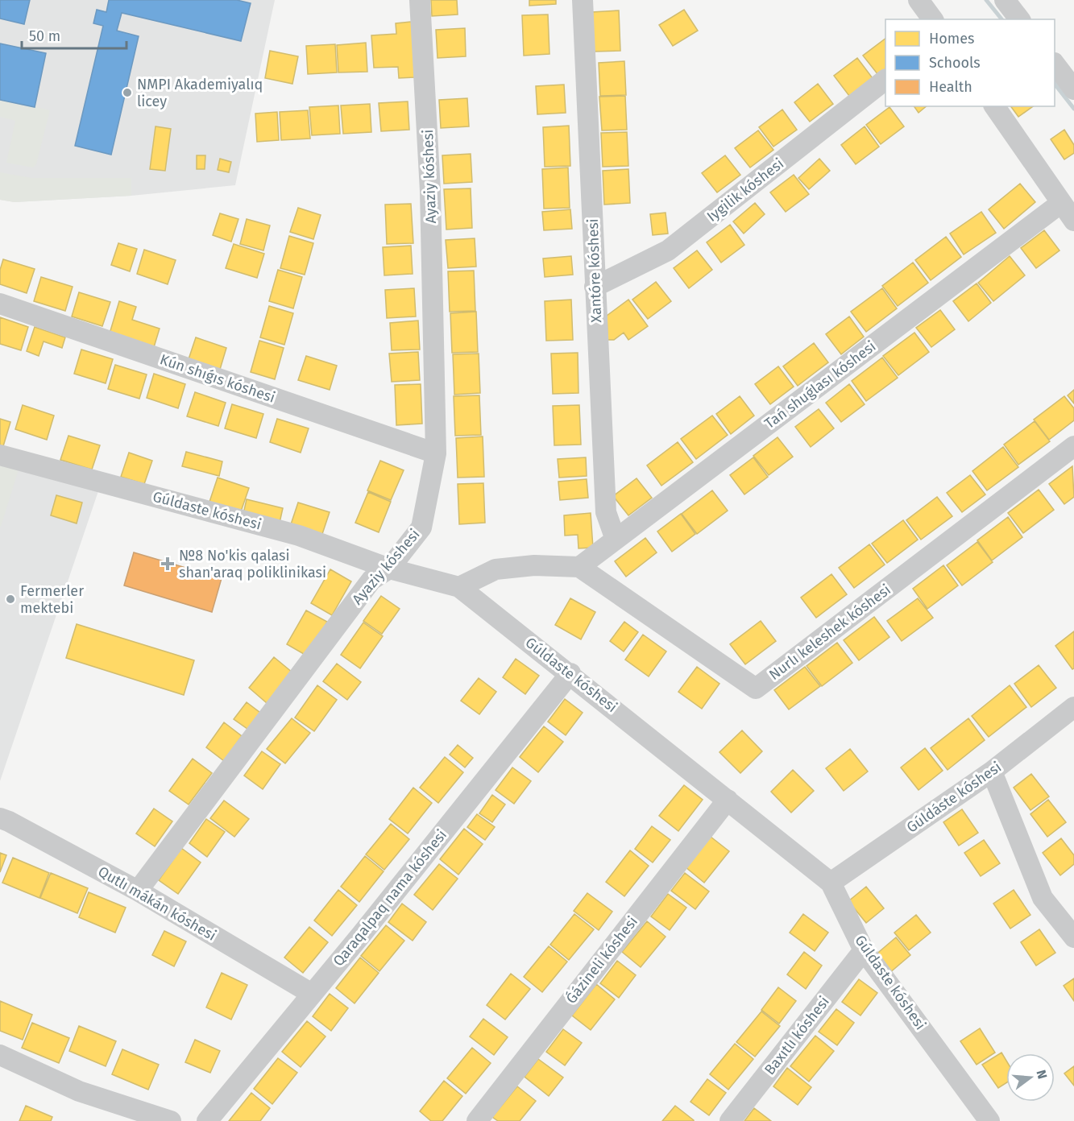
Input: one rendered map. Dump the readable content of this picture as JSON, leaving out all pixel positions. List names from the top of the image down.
{
  "streets": {
    "street": [
      "Ayaziy kóshesi",
      "Iygilik kóshesi",
      "Xantóre kóshesi",
      "Kún shıǵıs kóshesi",
      "Tań shuǵlası kóshesi",
      "Gúldaste kóshesi",
      "Nurlı keleshek kóshesi",
      "Gúldáste kóshesi",
      "Qaraqalpaq nama kóshesi",
      "Qutlı mákán kóshesi",
      "Ǵázineli kóshesi",
      "Baxıtlı kóshesi"
    ]
  },
  "crossings": [
    ["Ayaziy kóshesi", "Kún shıǵıs kóshesi"],
    ["Ayaziy kóshesi", "Gúldaste kóshesi"],
    ["Ayaziy kóshesi", "Qutlı mákán kóshesi"],
    ["Iygilik kóshesi", "Xantóre kóshesi"],
    ["Xantóre kóshesi", "Tań shuǵlası kóshesi"],
    ["Tań shuǵlası kóshesi", "Nurlı keleshek kóshesi"],
    ["Gúldaste kóshesi", "Gúldáste kóshesi"],
    ["Gúldaste kóshesi", "Qaraqalpaq nama kóshesi"],
    ["Gúldaste kóshesi", "Ǵázineli kóshesi"],
    ["Gúldaste kóshesi", "Baxıtlı kóshesi"],
    ["Qaraqalpaq nama kóshesi", "Qutlı mákán kóshesi"]
  ],
  "places": {
    "other": ["NMPI Akademiyalıq licey", "Fermerler mektebi"],
    "health": ["№8 No'kis qalasi shan'araq poliklinikasi"]
  },
  "legend": ["Homes", "Schools", "Health"],
  "scale_bar": "50 m",
  "north": "right"
}
